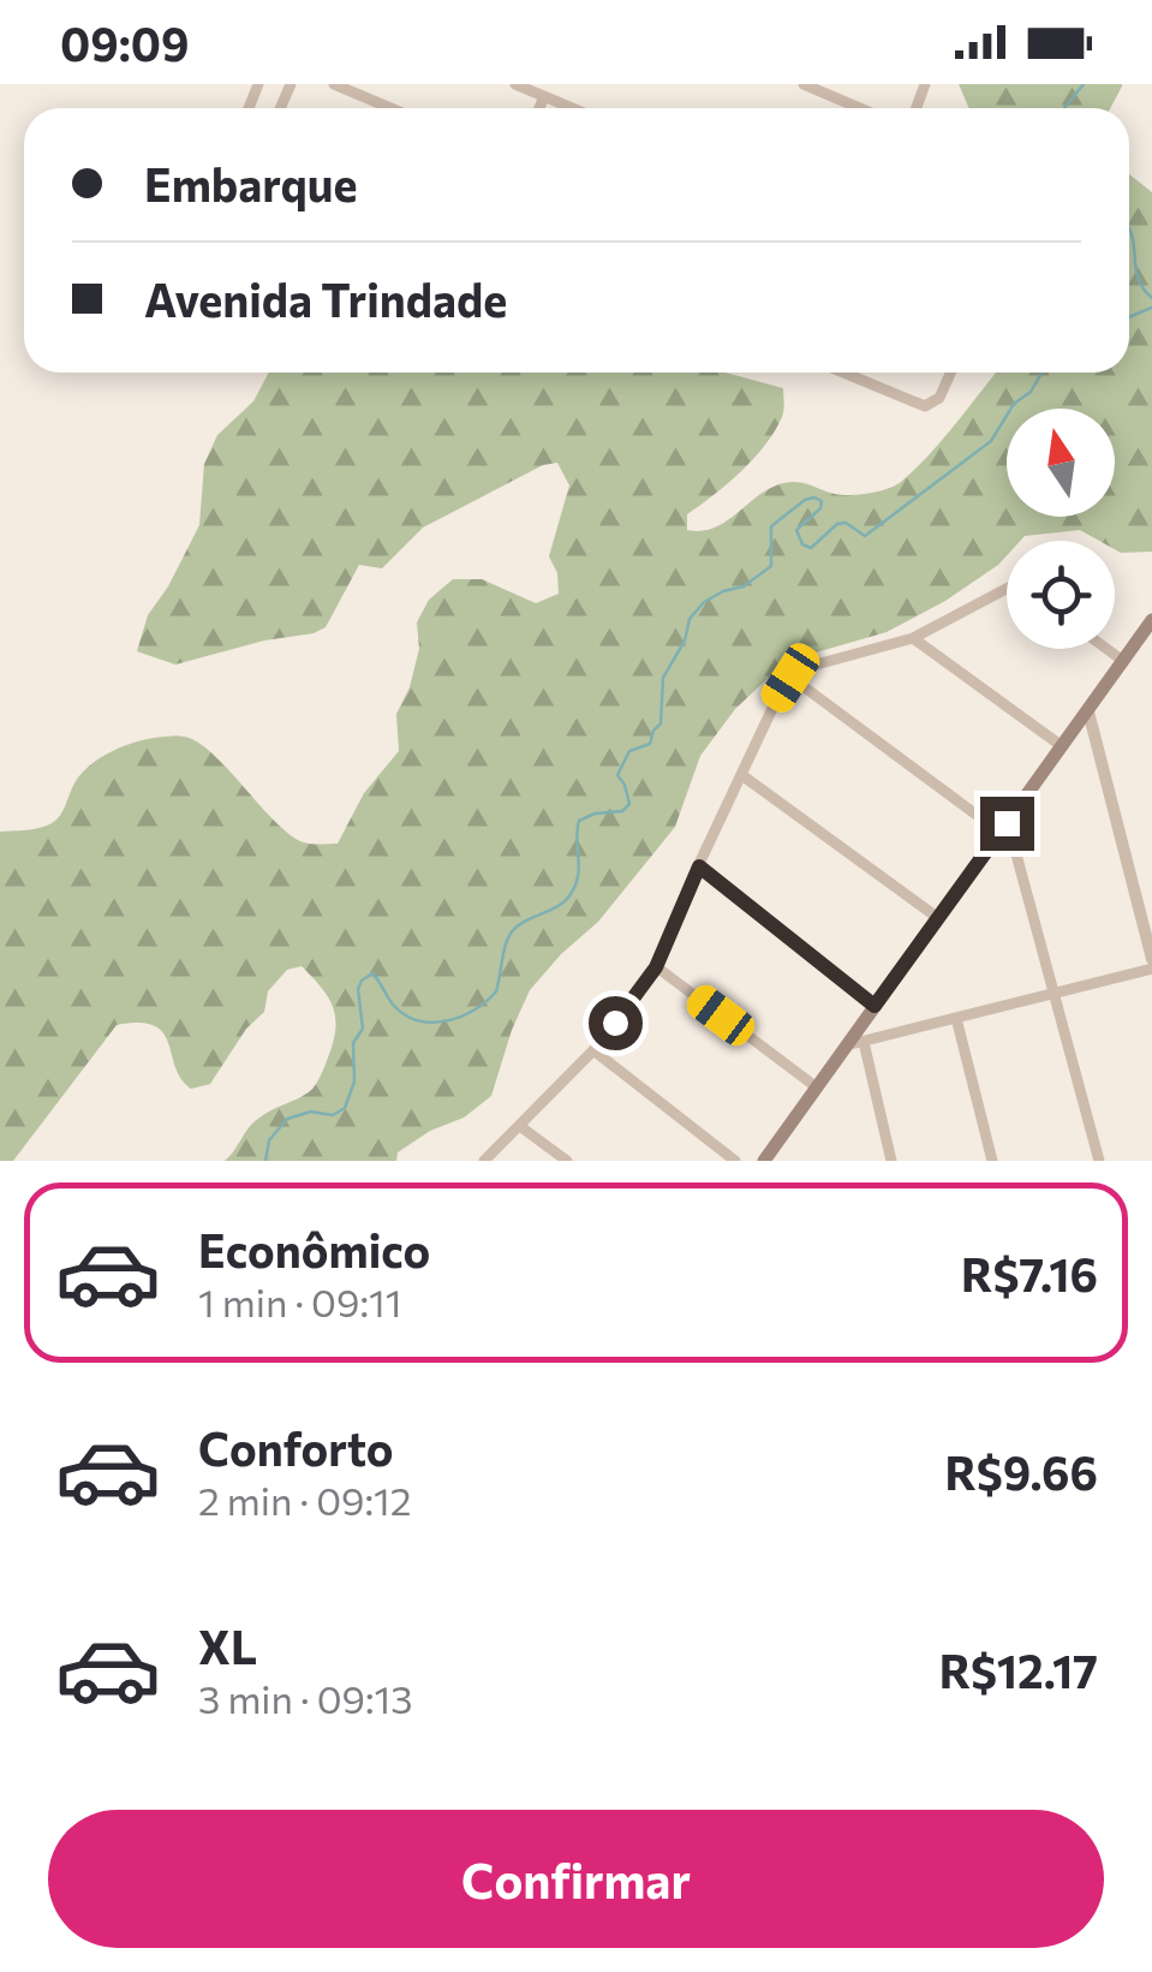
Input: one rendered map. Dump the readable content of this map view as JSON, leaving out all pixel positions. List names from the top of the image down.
{
  "north": "top",
  "page": {
    "status": "09:09",
    "banner": ["Embarque", "Avenida Trindade"],
    "list": [
      {
        "name": "Econômico",
        "note": "1 min · 09:11",
        "value": "R$7.16"
      },
      {
        "name": "Conforto",
        "note": "2 min · 09:12",
        "value": "R$9.66"
      },
      {
        "name": "XL",
        "note": "3 min · 09:13",
        "value": "R$12.17"
      }
    ],
    "buttons": "Confirmar"
  }
}
